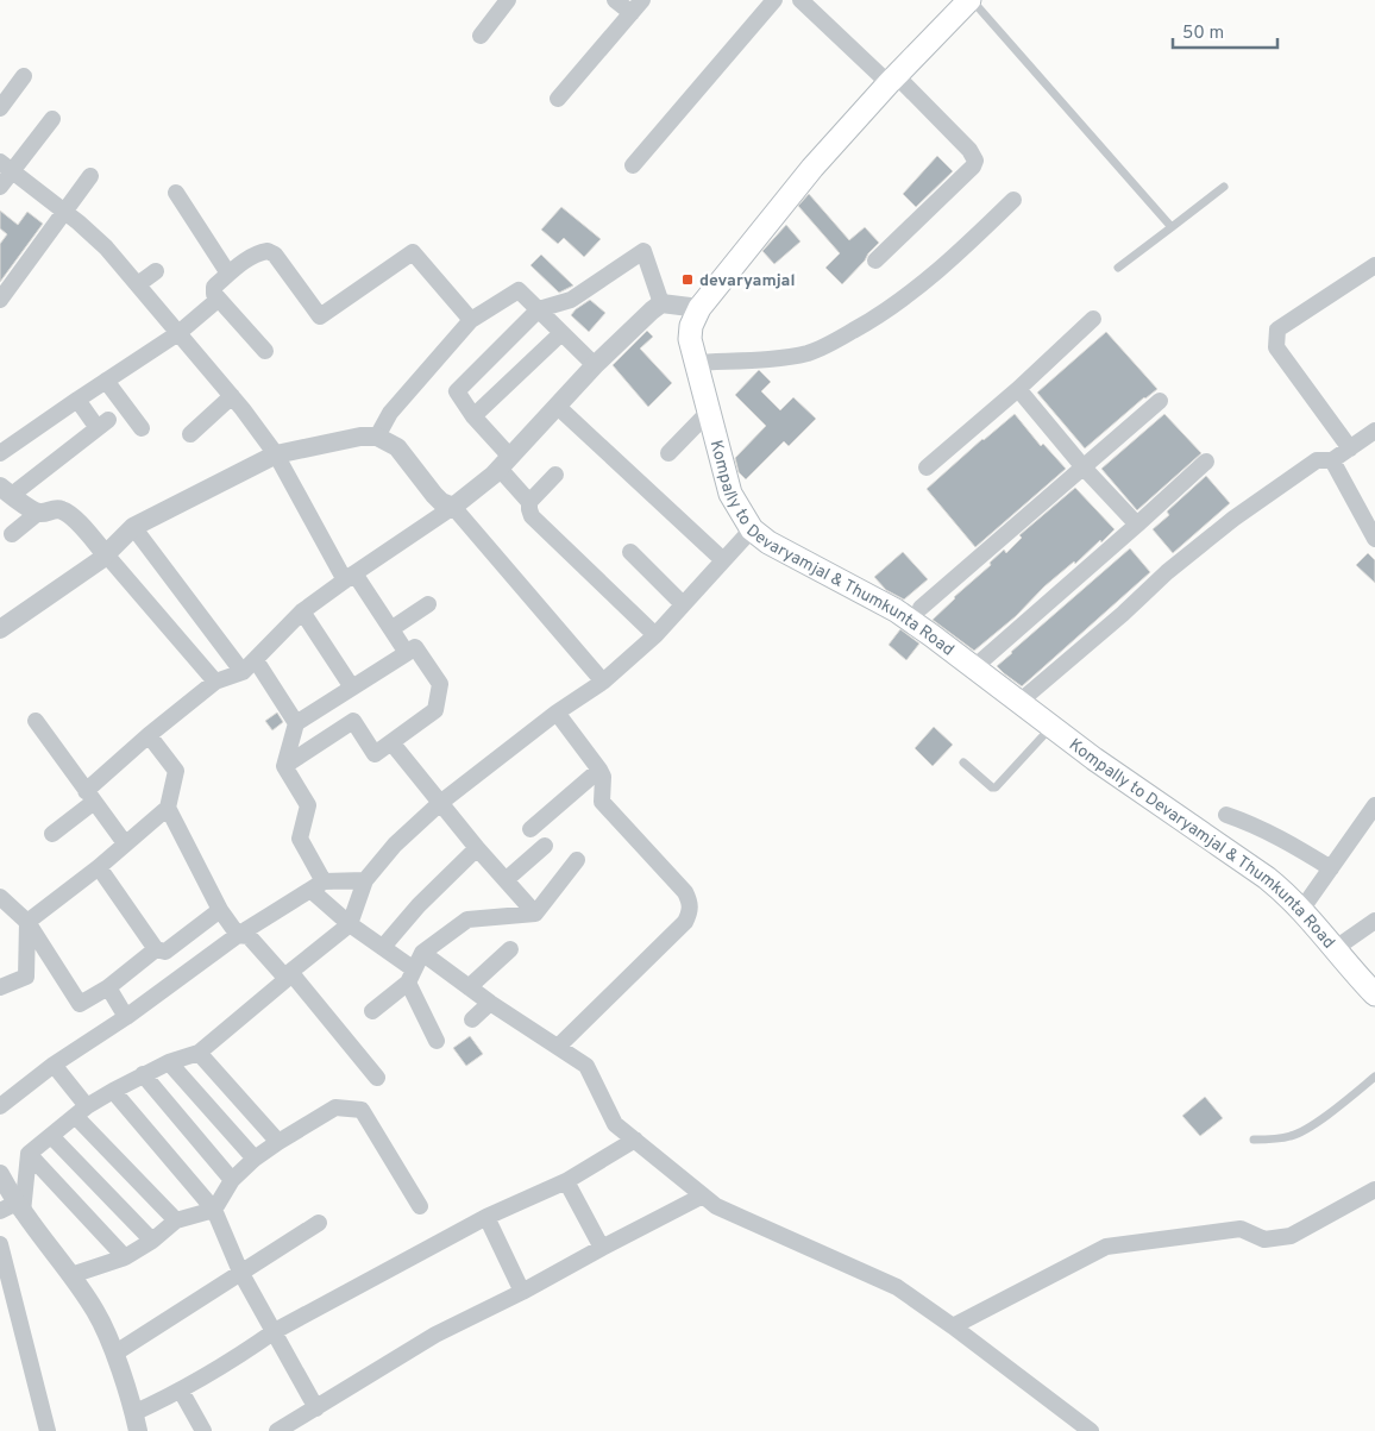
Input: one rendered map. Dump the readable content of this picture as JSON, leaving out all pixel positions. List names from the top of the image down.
{
  "streets": {
    "main road": ["Kompally to Devaryamjal & Thumkunta Road"]
  },
  "places": {
    "transit": ["devaryamjal"]
  },
  "scale_bar": "50 m"
}
